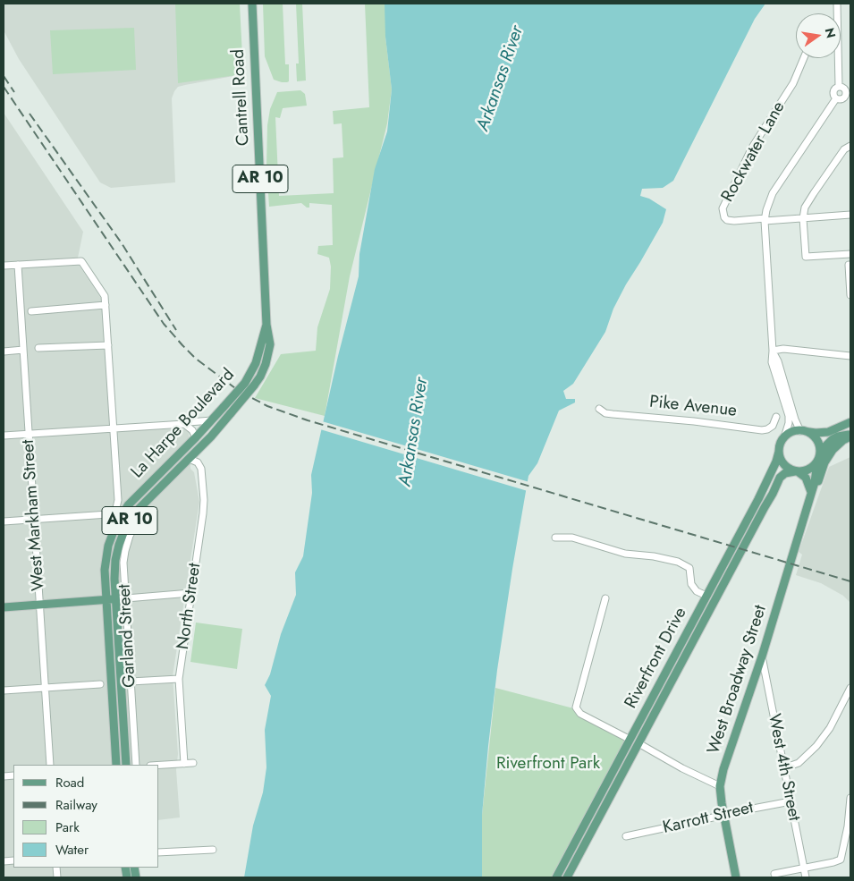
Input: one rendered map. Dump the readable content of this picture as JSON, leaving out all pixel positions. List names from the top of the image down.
{
  "streets": {
    "main road": [
      "Cantrell Road",
      "AR 10",
      "La Harpe Boulevard",
      "Riverfront Drive",
      "West Broadway Street"
    ],
    "street": [
      "Rockwater Lane",
      "Pike Avenue",
      "West Markham Street",
      "North Street",
      "Garland Street",
      "West 4th Street",
      "Karrott Street"
    ]
  },
  "crossings": [
    ["Cantrell Road", "La Harpe Boulevard"],
    ["La Harpe Boulevard", "North Street"],
    ["Riverfront Drive", "West Broadway Street"],
    ["West Broadway Street", "West 4th Street"],
    ["West Broadway Street", "Karrott Street"],
    ["West 4th Street", "Karrott Street"]
  ],
  "water": ["Arkansas River"],
  "parks": ["Riverfront Park"],
  "legend": [
    "Road",
    "Railway",
    "Park",
    "Water"
  ],
  "north": "right"
}
